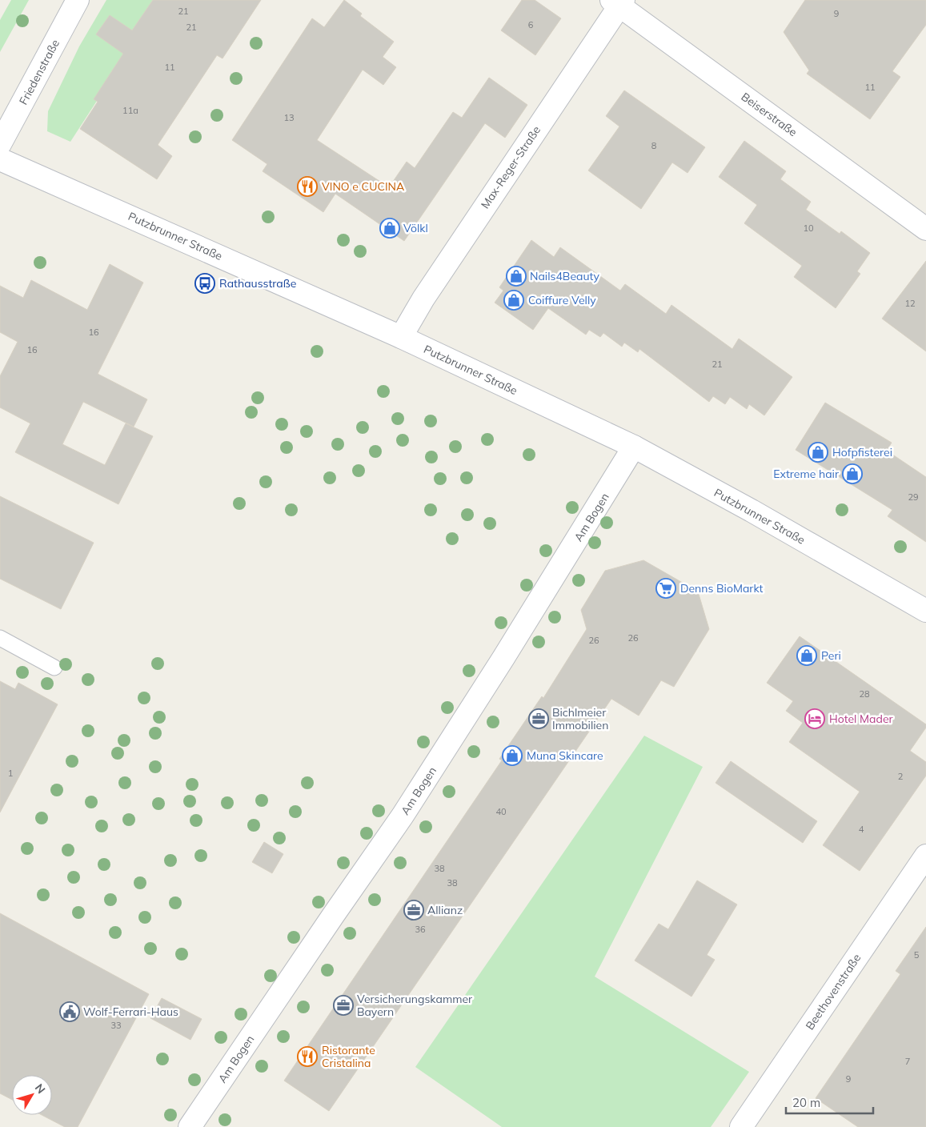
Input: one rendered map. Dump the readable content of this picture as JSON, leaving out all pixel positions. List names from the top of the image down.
{
  "streets": {
    "street": [
      "Friedenstraße",
      "Beiserstraße",
      "Max-Reger-Straße",
      "Putzbrunner Straße",
      "Am Bogen",
      "Beethovenstraße"
    ]
  },
  "crossings": [
    ["Beiserstraße", "Max-Reger-Straße"],
    ["Max-Reger-Straße", "Putzbrunner Straße"],
    ["Putzbrunner Straße", "Am Bogen"]
  ],
  "places": {
    "restaurant": ["VINO e CUCINA", "Ristorante Cristalina"],
    "shop": [
      "Völkl",
      "Nails4Beauty",
      "Coiffure Velly",
      "Hofpfisterei",
      "Extreme hair",
      "Peri",
      "Muna Skincare"
    ],
    "bus stop": ["Rathausstraße"],
    "supermarket": ["Denns BioMarkt"],
    "office": ["Bichlmeier Immobilien", "Allianz", "Versicherungskammer Bayern"],
    "hotel": ["Hotel Mader"],
    "public building": ["Wolf-Ferrari-Haus"]
  },
  "house_numbers": [
    "21",
    "9",
    "6",
    "21",
    "11",
    "11",
    "11a",
    "13",
    "8",
    "10",
    "12",
    "16",
    "16",
    "21",
    "29",
    "26",
    "26",
    "28",
    "1",
    "2",
    "40",
    "4",
    "38",
    "38",
    "36",
    "5",
    "33",
    "7",
    "9"
  ],
  "scale_bar": "20 m",
  "north": "top right"
}
